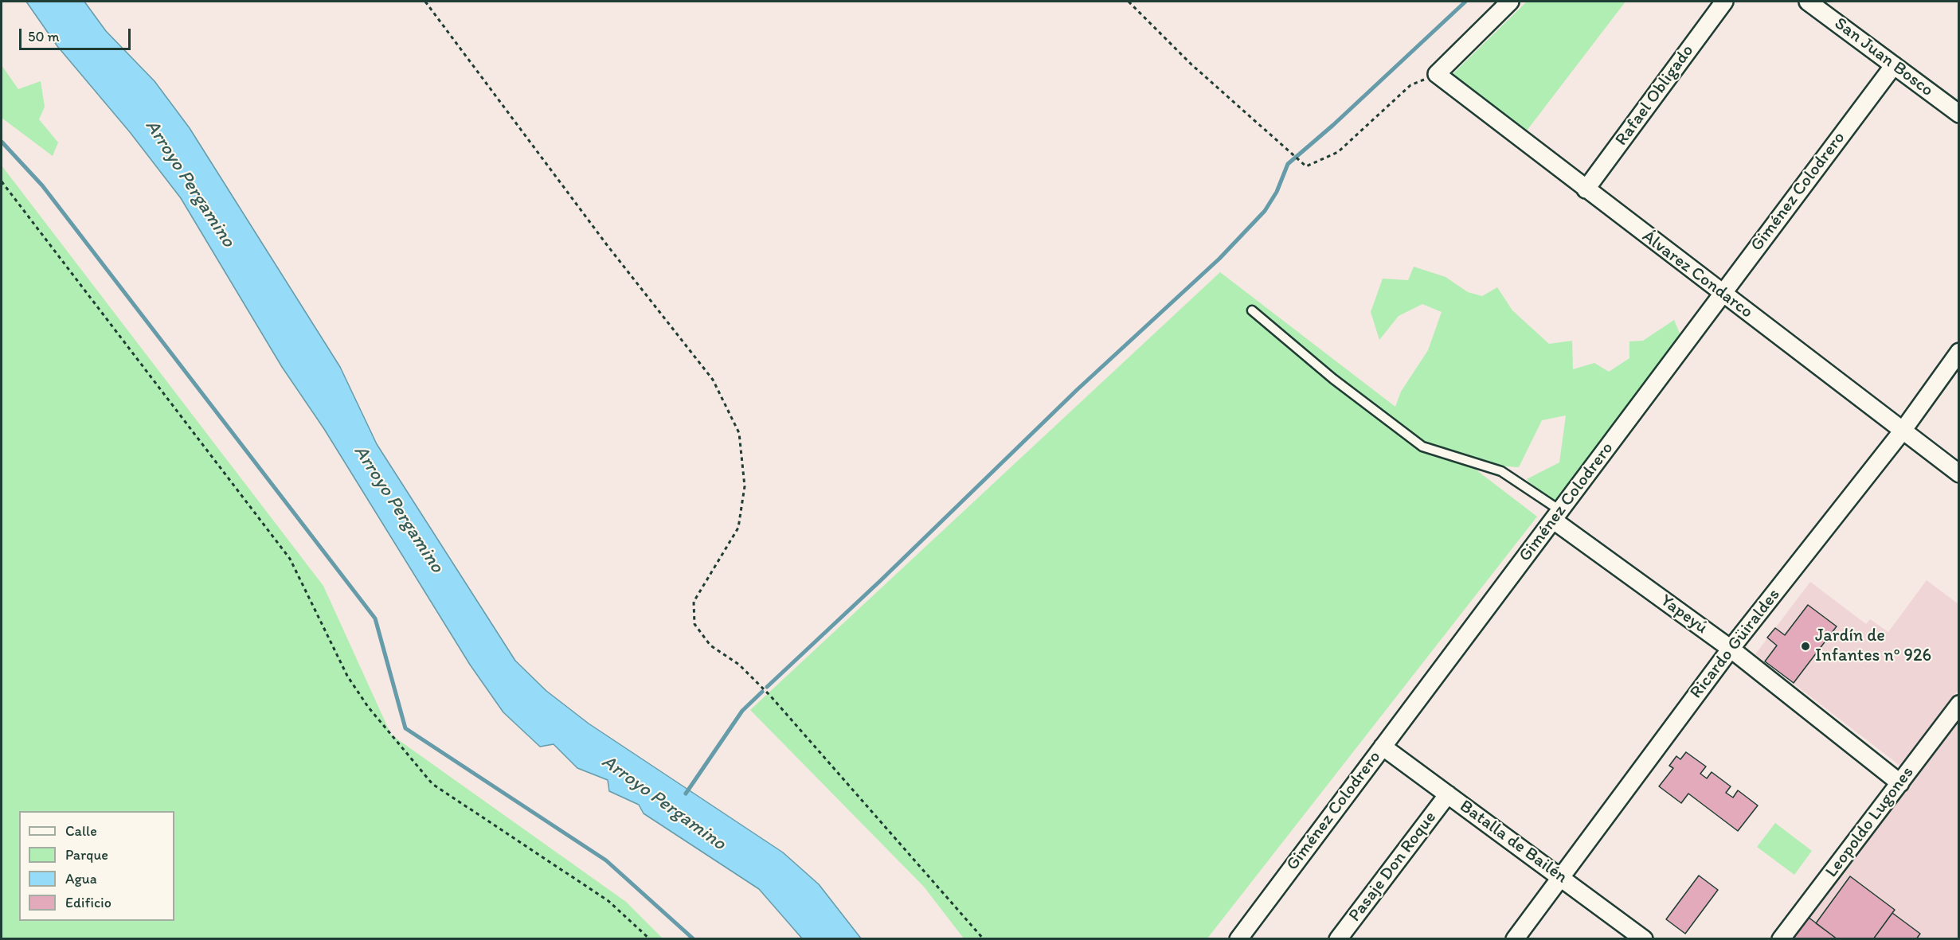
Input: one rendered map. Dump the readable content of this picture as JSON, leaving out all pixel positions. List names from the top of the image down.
{
  "streets": {
    "street": [
      "San Juan Bosco",
      "Rafael Obligado",
      "Giménez Colodrero",
      "Álvarez Condarco",
      "Yapeyú",
      "Ricardo Güiraldes",
      "Leopoldo Lugones",
      "Batalla de Bailén",
      "Pasaje Don Roque"
    ]
  },
  "crossings": [
    ["San Juan Bosco", "Giménez Colodrero"],
    ["Rafael Obligado", "Álvarez Condarco"],
    ["Giménez Colodrero", "Álvarez Condarco"],
    ["Giménez Colodrero", "Yapeyú"],
    ["Giménez Colodrero", "Batalla de Bailén"],
    ["Álvarez Condarco", "Ricardo Güiraldes"],
    ["Yapeyú", "Ricardo Güiraldes"],
    ["Yapeyú", "Leopoldo Lugones"],
    ["Ricardo Güiraldes", "Batalla de Bailén"],
    ["Batalla de Bailén", "Pasaje Don Roque"]
  ],
  "water": ["Arroyo Pergamino"],
  "places": ["Jardín de Infantes nº 926"],
  "legend": [
    "Calle",
    "Parque",
    "Agua",
    "Edificio"
  ],
  "scale_bar": "50 m"
}
